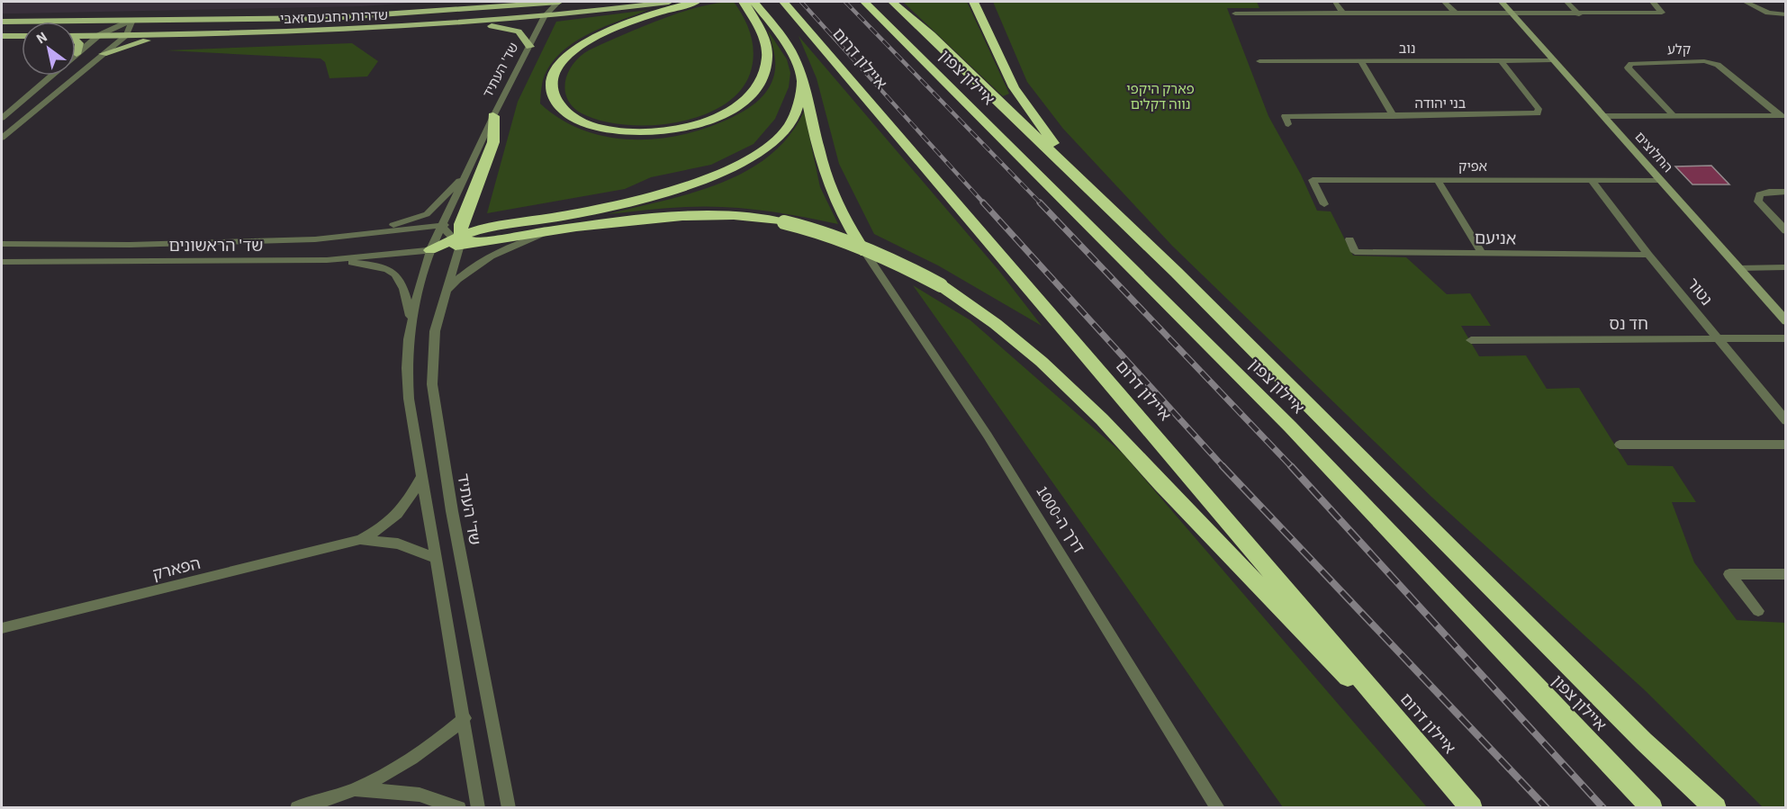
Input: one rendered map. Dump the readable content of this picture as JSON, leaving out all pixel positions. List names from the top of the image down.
{
  "streets": {
    "highway": ["איילון דרום", "איילון צפון"],
    "main road": ["שדרות רחבעם זאבי"],
    "street": [
      "נוב",
      "קלע",
      "שד' העתיד",
      "בני יהודה",
      "החלוצים",
      "אפיק",
      "אניעם",
      "שד' הראשונים",
      "נטור",
      "חד נס",
      "דרך ה-1000",
      "הפארק"
    ]
  },
  "crossings": [
    ["שדרות רחבעם זאבי", "שד' העתיד"],
    ["נוב", "בני יהודה"],
    ["נוב", "החלוצים"],
    ["שד' העתיד", "שד' הראשונים"],
    ["שד' העתיד", "הפארק"],
    ["החלוצים", "אפיק"],
    ["אפיק", "נטור"],
    ["אניעם", "נטור"],
    ["נטור", "חד נס"]
  ],
  "parks": ["פארק היקפי נווה דקלים"],
  "north": "top left"
}
